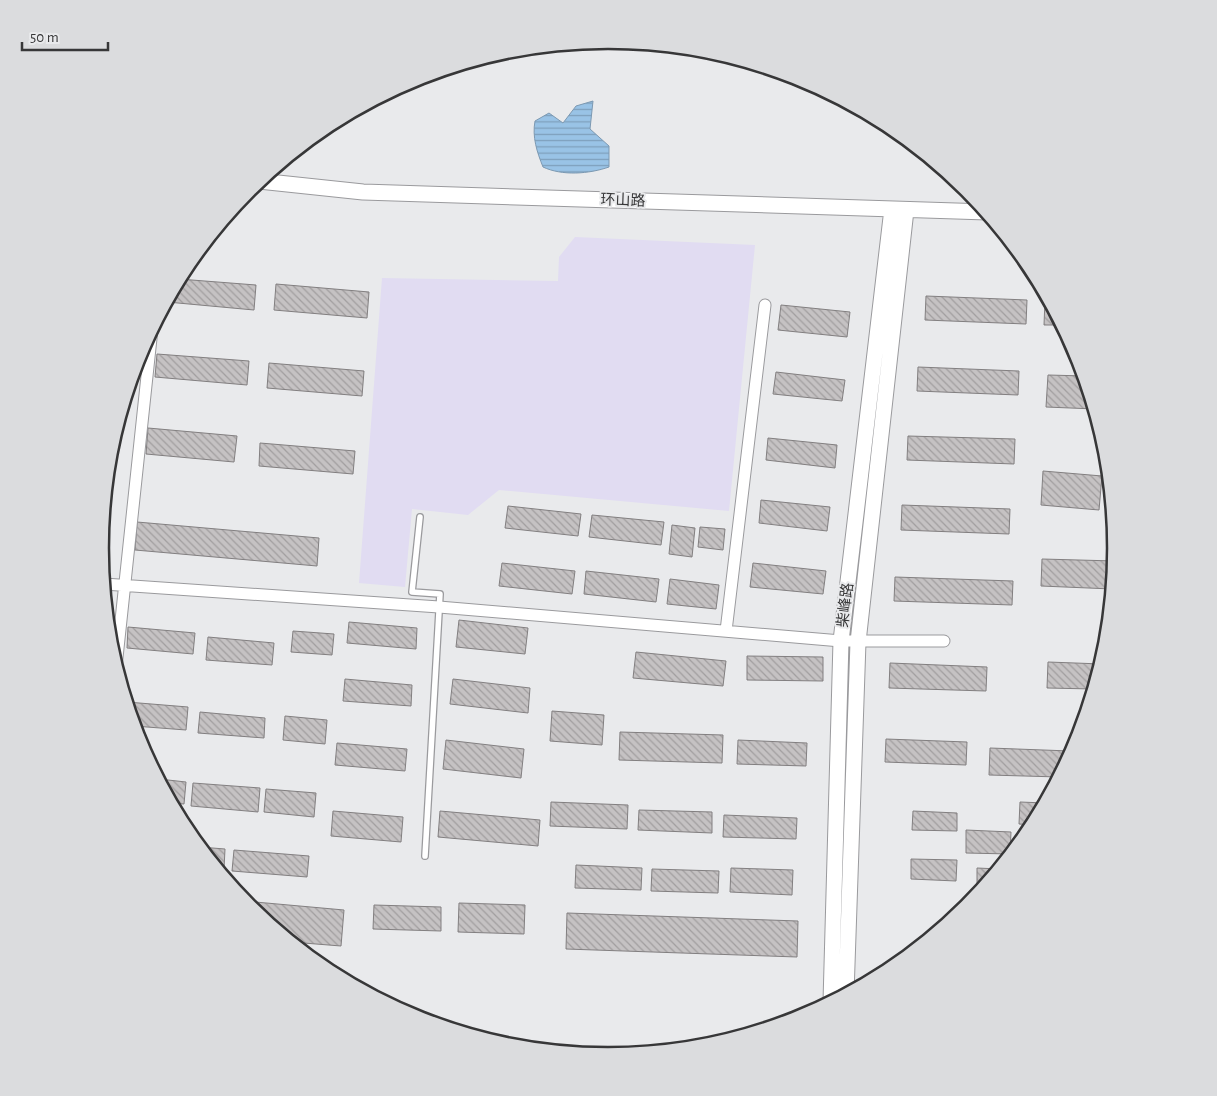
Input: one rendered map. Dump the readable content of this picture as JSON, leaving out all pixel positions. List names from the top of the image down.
{
  "streets": {
    "street": ["环山路", "柴峰路"]
  },
  "crossings": [
    ["环山路", "柴峰路"]
  ],
  "scale_bar": "50 m"
}
